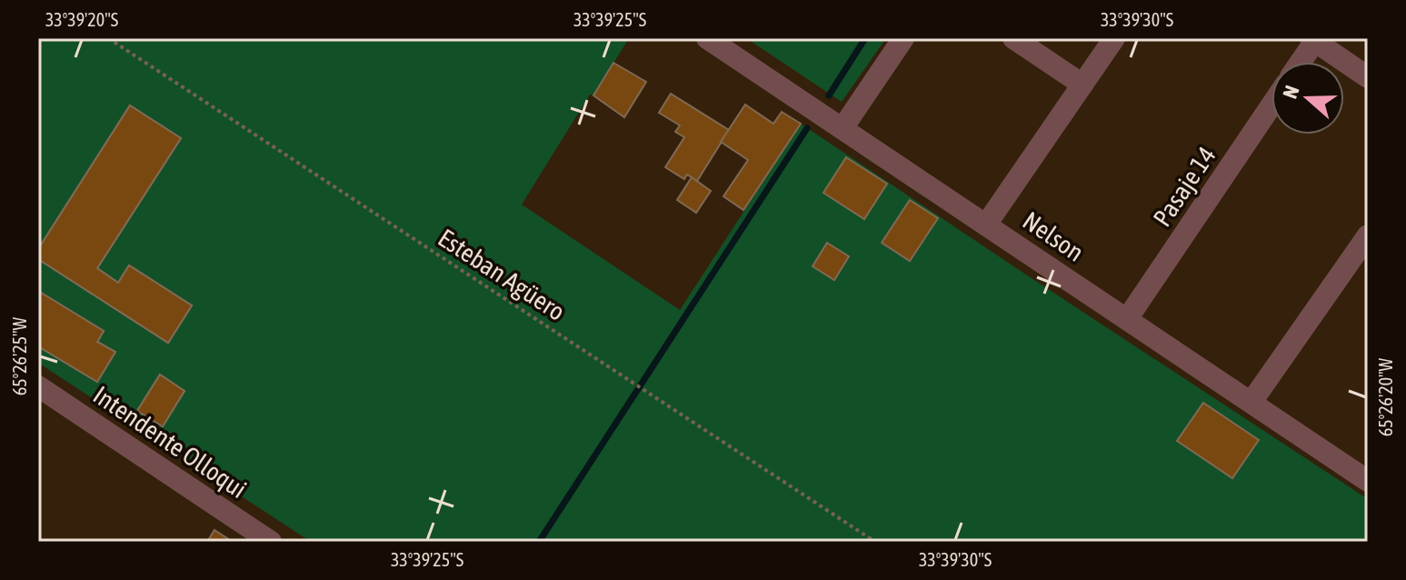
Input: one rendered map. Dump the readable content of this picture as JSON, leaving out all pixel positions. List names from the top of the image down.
{
  "streets": {
    "street": ["Pasaje 14", "Nelson", "Intendente Olloqui"],
    "path": ["Esteban Agüero"]
  },
  "crossings": [
    ["Pasaje 14", "Nelson"]
  ],
  "north": "left",
  "coordinates": [
    "33°39'20\"S",
    "33°39'25\"S",
    "33°39'30\"S",
    "65°26'25\"W",
    "65°26'20\"W"
  ]
}
